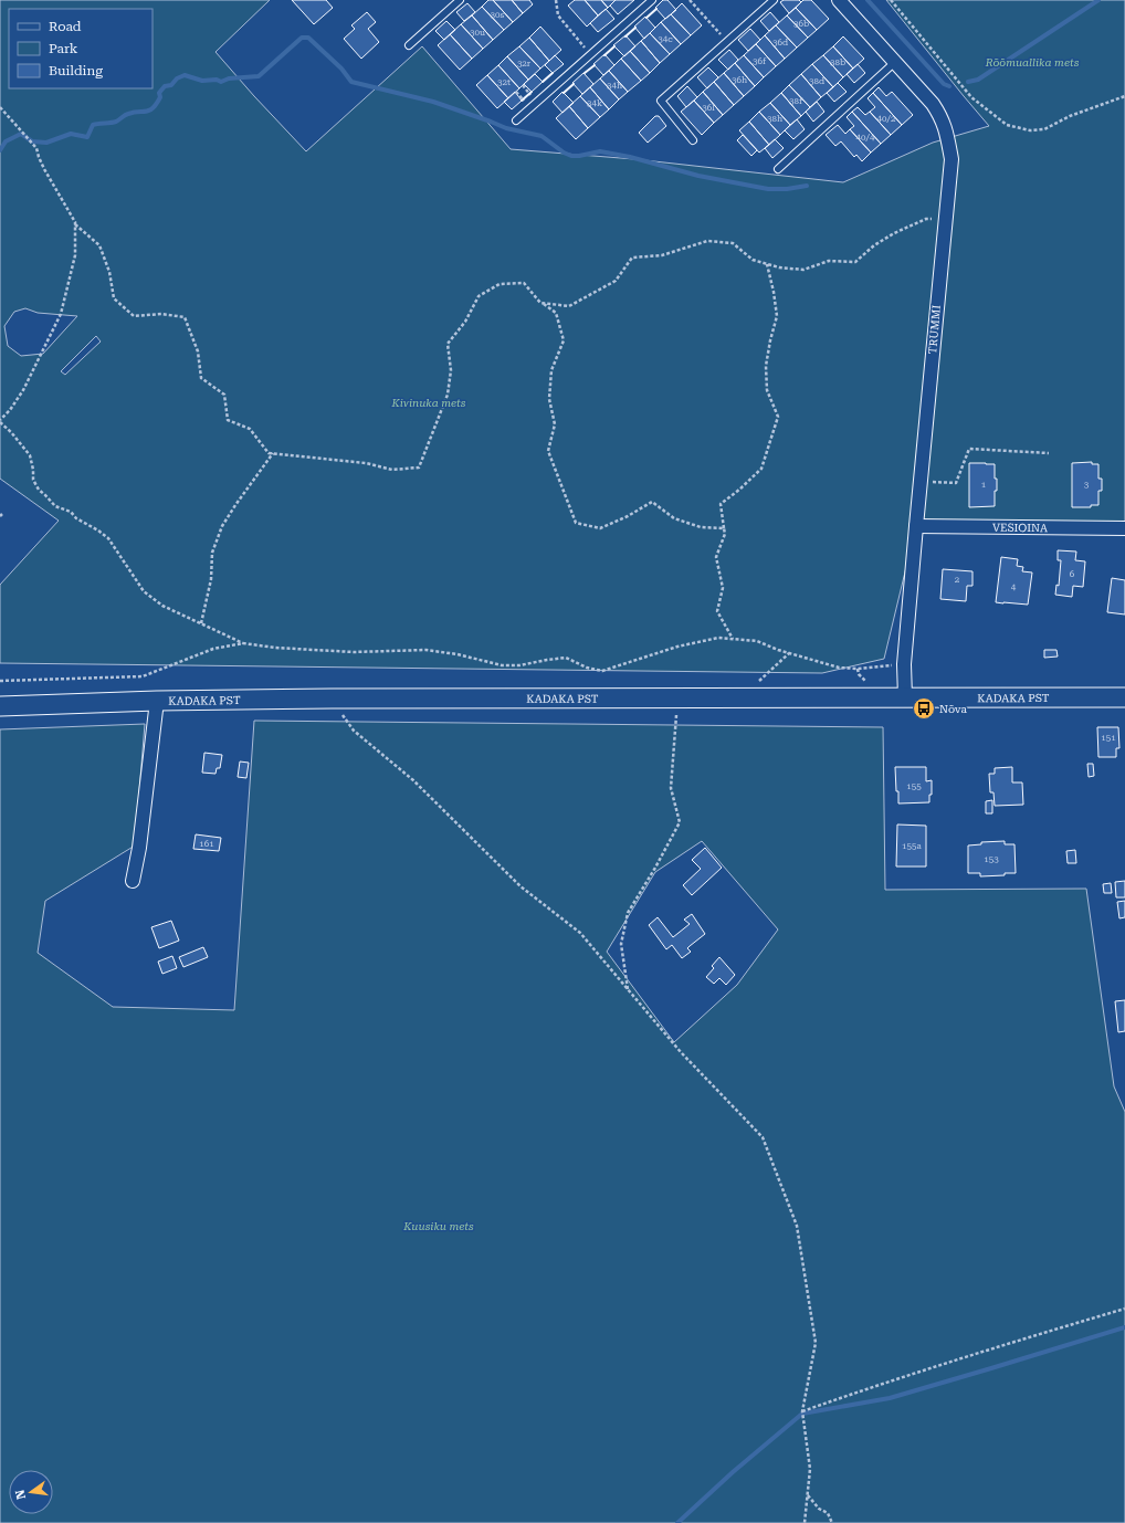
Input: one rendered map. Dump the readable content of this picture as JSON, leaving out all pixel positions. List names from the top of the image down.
{
  "streets": {
    "main road": ["KADAKA PST"],
    "street": ["TRUMMI", "VESIOINA"]
  },
  "crossings": [
    ["TRUMMI", "VESIOINA"],
    ["TRUMMI", "KADAKA PST"]
  ],
  "parks": ["Rõõmuallika mets", "Kivinuka mets", "Kuusiku mets"],
  "places": {
    "bus stop": ["Nõva"]
  },
  "house_numbers": [
    "30s",
    "36b",
    "30u",
    "34c",
    "36d",
    "36f",
    "38b",
    "32r",
    "36h",
    "38d",
    "32t",
    "34h",
    "38f",
    "34k",
    "36l",
    "38h",
    "40/2",
    "40/4",
    "1",
    "3",
    "6",
    "2",
    "4",
    "151",
    "155",
    "161",
    "155a",
    "153"
  ],
  "legend": ["Road", "Park", "Building"],
  "north": "left"
}
